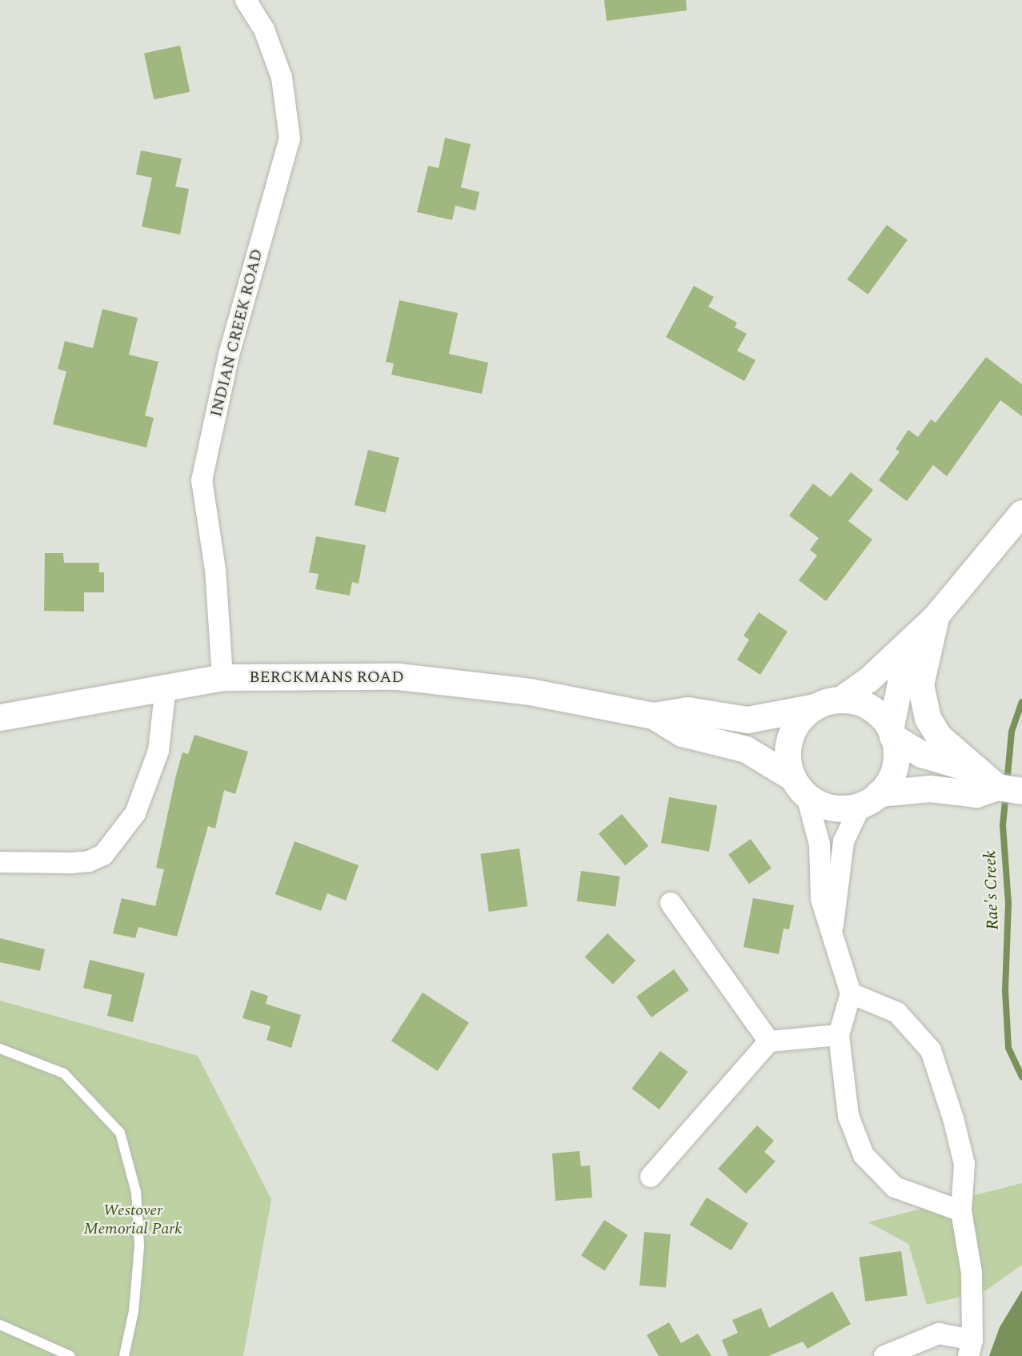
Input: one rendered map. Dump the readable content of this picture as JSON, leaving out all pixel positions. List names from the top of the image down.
{
  "streets": {
    "main road": ["BERCKMANS ROAD"],
    "street": ["INDIAN CREEK ROAD"]
  },
  "crossings": [
    ["INDIAN CREEK ROAD", "BERCKMANS ROAD"]
  ],
  "water": ["Rae's Creek"],
  "parks": ["Westover Memorial Park"]
}
